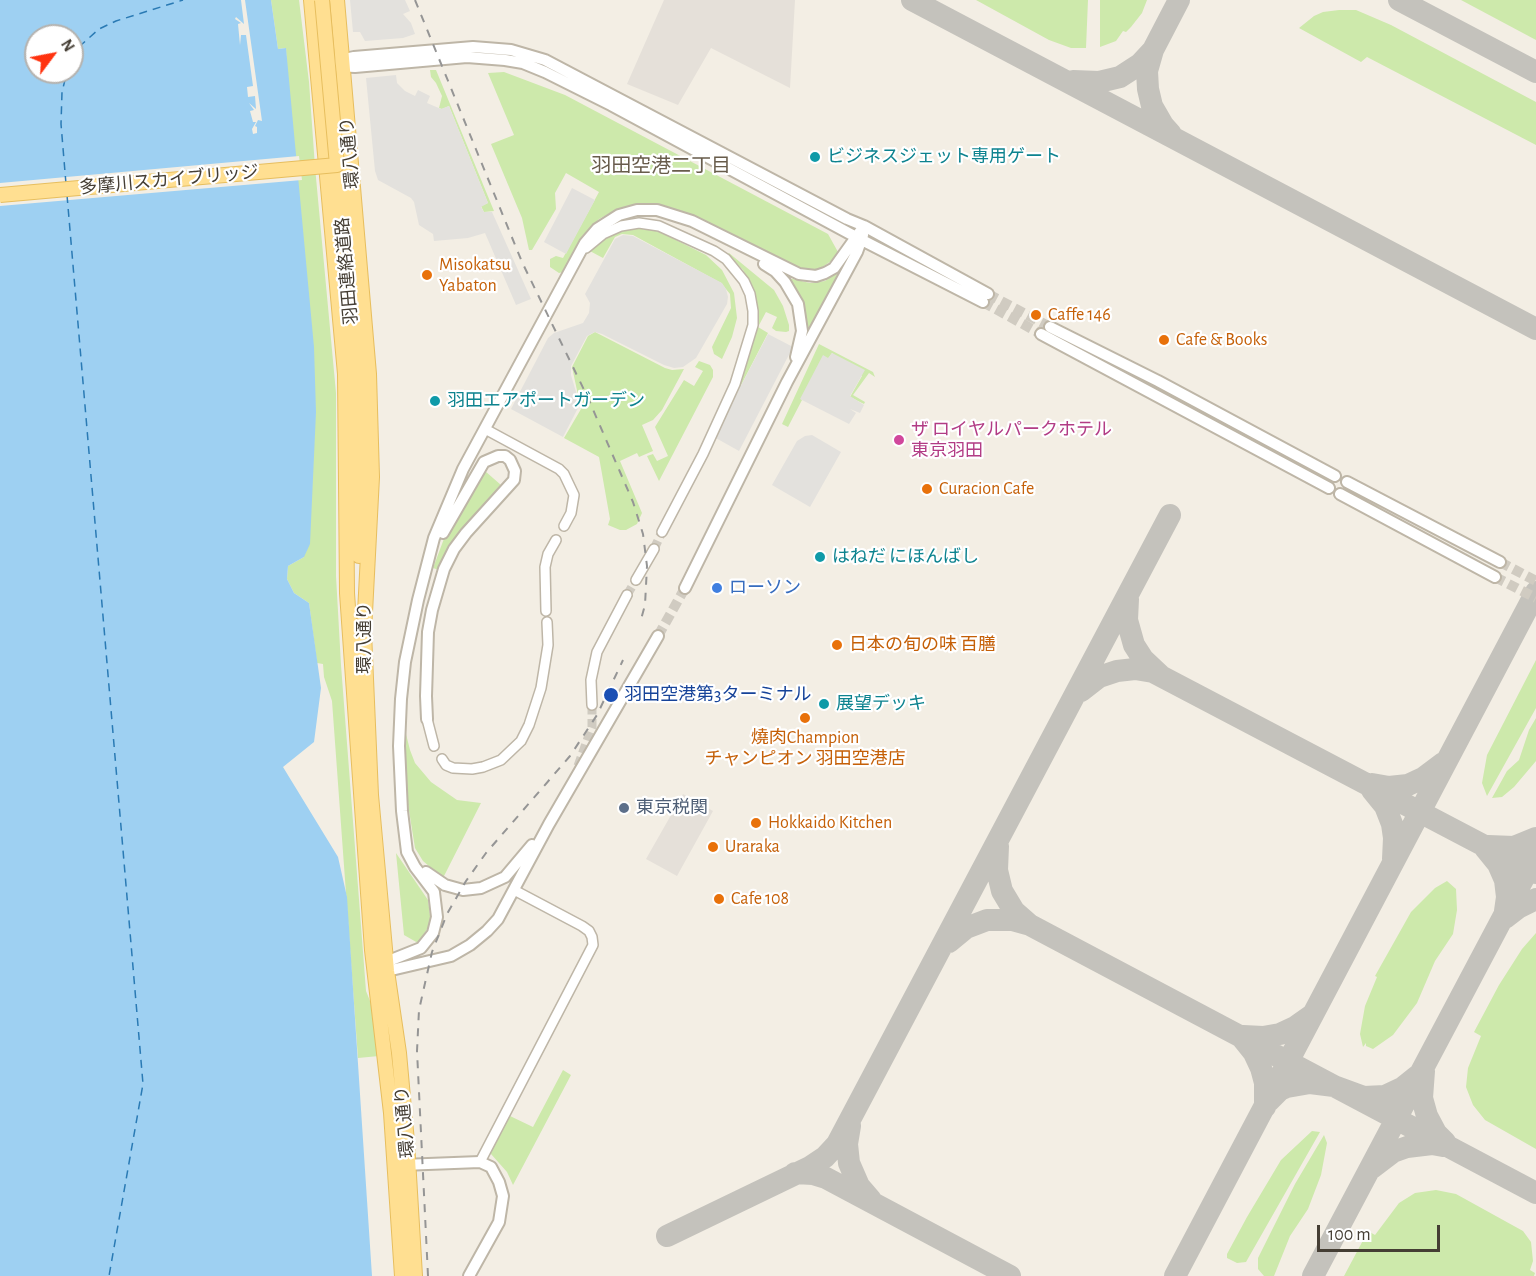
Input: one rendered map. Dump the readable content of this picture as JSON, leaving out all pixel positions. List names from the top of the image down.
{
  "streets": {
    "main road": ["環八通り", "多摩川スカイブリッジ", "羽田連絡道路"]
  },
  "crossings": [
    ["多摩川スカイブリッジ", "羽田連絡道路"]
  ],
  "districts": ["羽田空港二丁目"],
  "places": [
    "ビジネスジェット専用ゲート",
    "Misokatsu Yabaton",
    "Caffe 146",
    "Cafe & Books",
    "羽田エアポートガーデン",
    "ザ ロイヤルパークホテル 東京羽田",
    "Curacion Cafe",
    "はねだ にほんばし",
    "ローソン",
    "日本の旬の味 百膳",
    "羽田空港第3ターミナル",
    "展望デッキ",
    "燒肉Champion チャンピオン 羽田空港店",
    "東京税関",
    "Hokkaido Kitchen",
    "Uraraka",
    "Cafe 108"
  ],
  "scale_bar": "100 m",
  "north": "top right"
}
